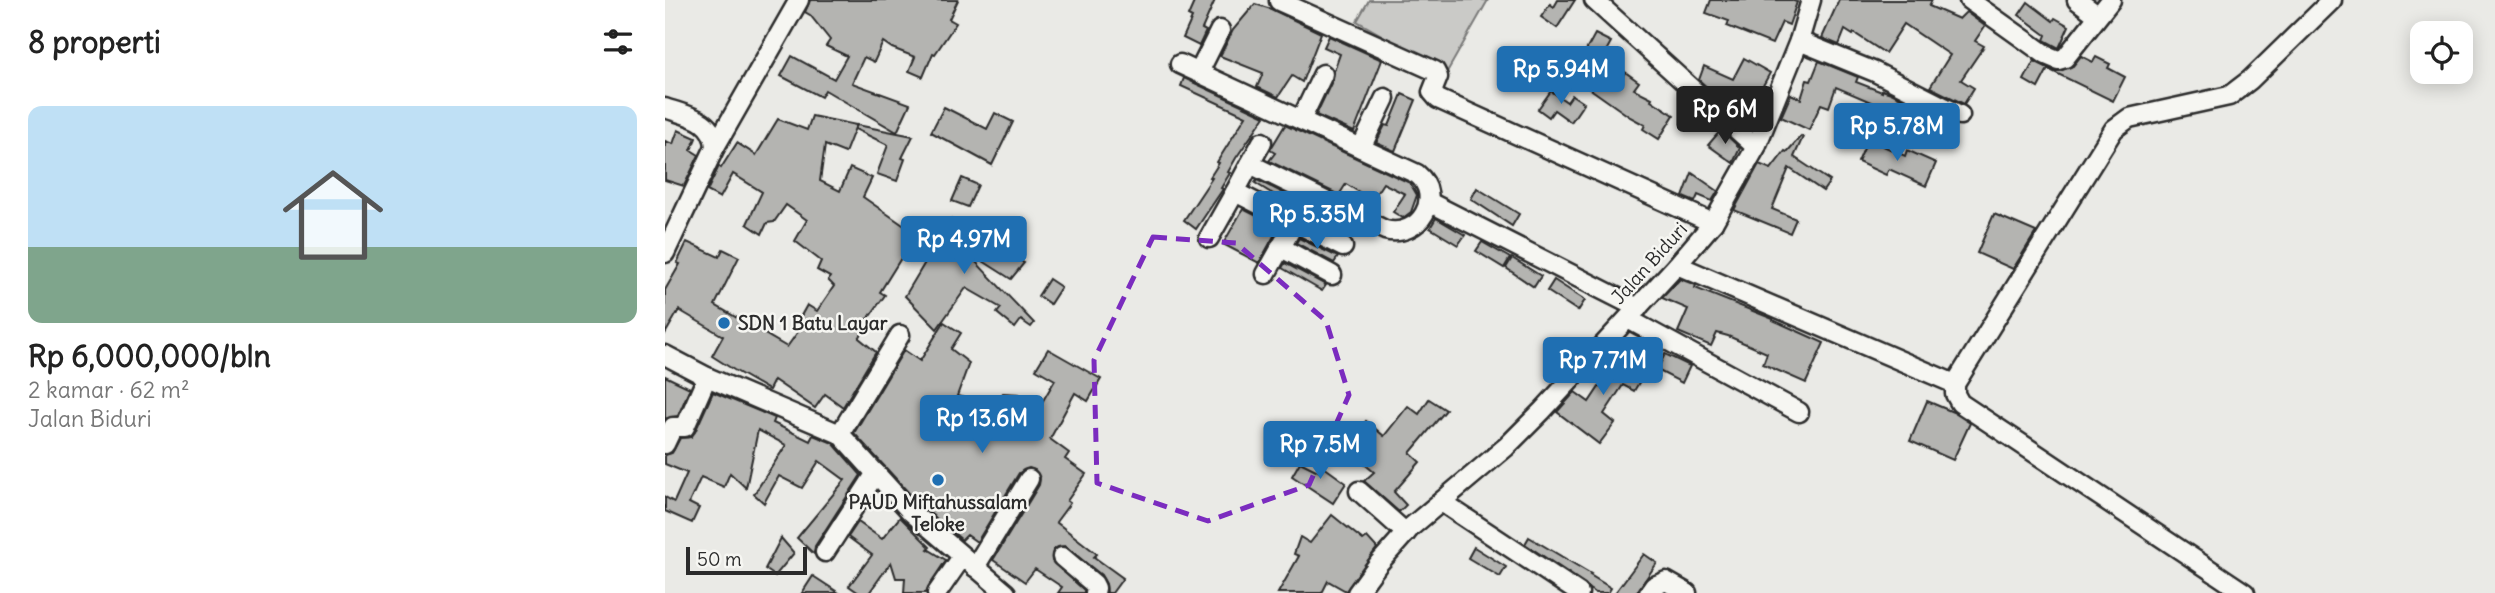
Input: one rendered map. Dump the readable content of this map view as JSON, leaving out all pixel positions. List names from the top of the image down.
{
  "streets": {
    "street": ["Jalan Biduri"]
  },
  "places": ["SDN 1 Batu Layar", "PAUD Miftahussalam Teloke"],
  "scale_bar": "50 m",
  "page": {
    "heading": "8 properti",
    "price": [
      "Rp 5.94M",
      "Rp 6M",
      "Rp 5.78M",
      "Rp 5.35M",
      "Rp 4.97M",
      "Rp 7.71M",
      "Rp 13.6M",
      "Rp 7.5M"
    ],
    "list": [
      {
        "name": "Rp 6,000,000/bln",
        "note": "2 kamar · 62 m² · Jalan Biduri"
      }
    ],
    "scale": "50 m"
  }
}
